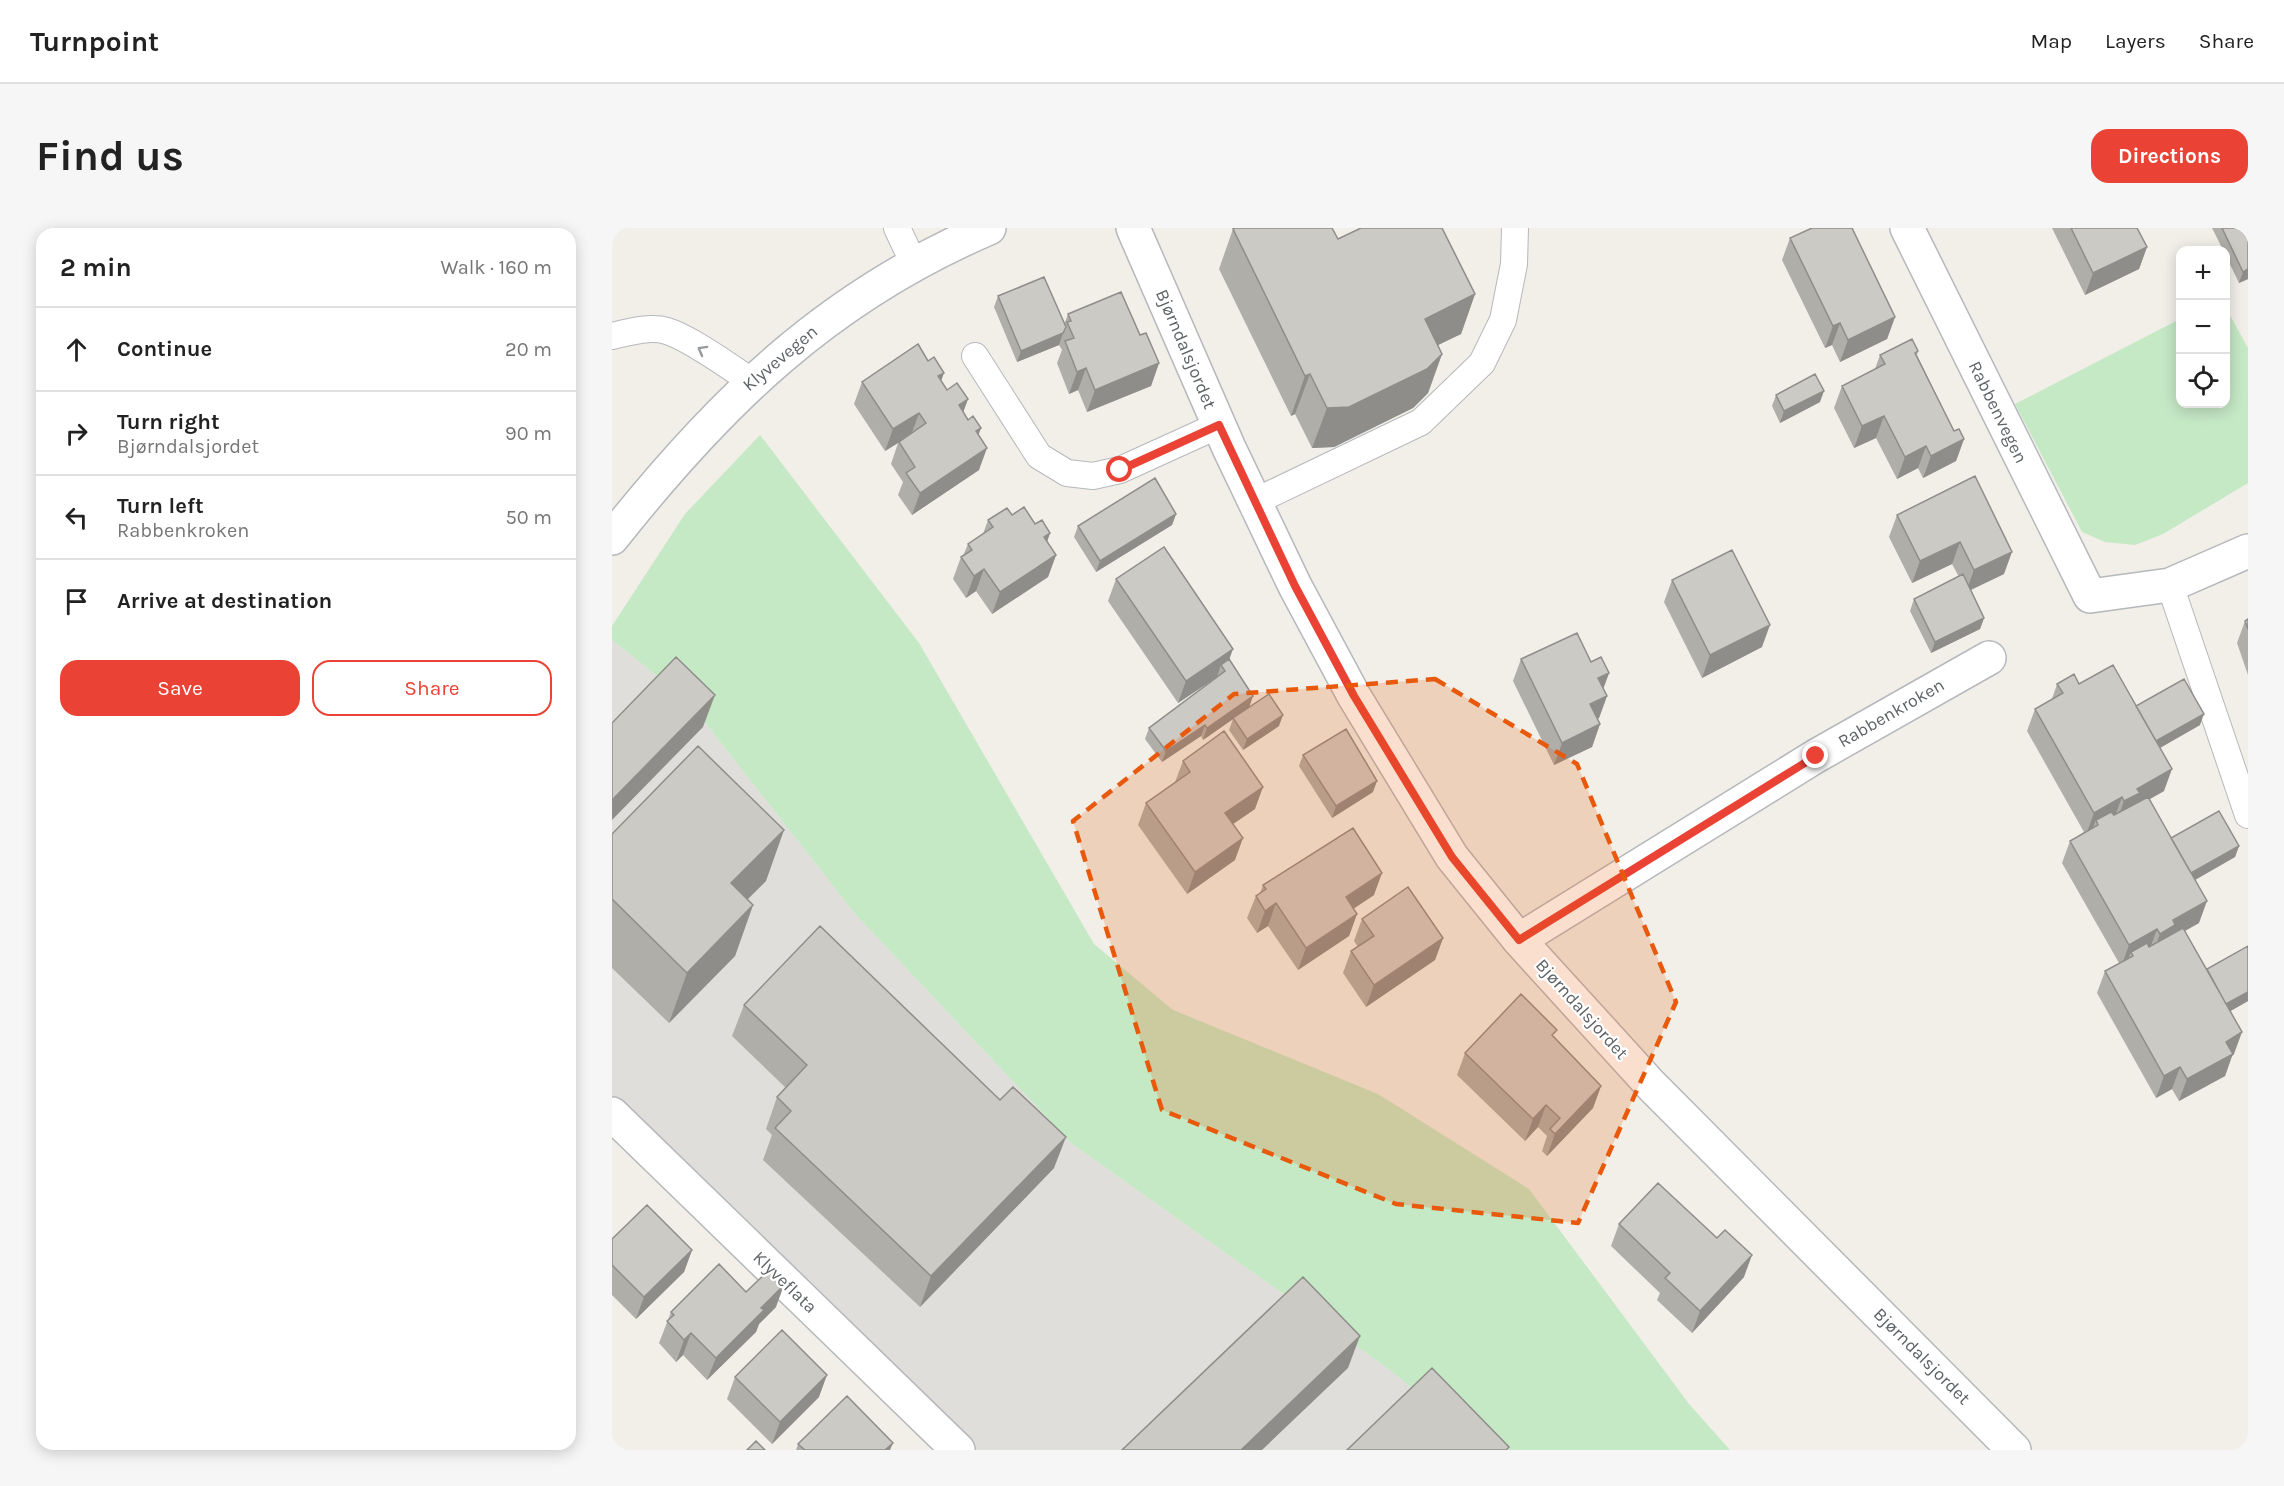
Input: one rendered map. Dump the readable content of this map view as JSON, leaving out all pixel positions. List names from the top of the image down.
{
  "streets": {
    "street": [
      "Bjørndalsjordet",
      "Klyvevegen",
      "Rabbenvegen",
      "Rabbenkroken",
      "Klyveflata"
    ]
  },
  "crossings": [
    ["Bjørndalsjordet", "Rabbenkroken"]
  ],
  "page": {
    "header": "Turnpoint",
    "nav": ["Map", "Layers", "Share"],
    "buttons": [
      "Directions",
      ["Save", "Share"]
    ],
    "title": "Find us",
    "heading": ["2 min", "Walk · 160 m"],
    "map_buttons": ["+", "−"],
    "list": [
      ["Continue", "20 m"],
      ["Turn right", "Bjørndalsjordet", "90 m"],
      ["Turn left", "Rabbenkroken", "50 m"],
      "Arrive at destination"
    ]
  }
}
